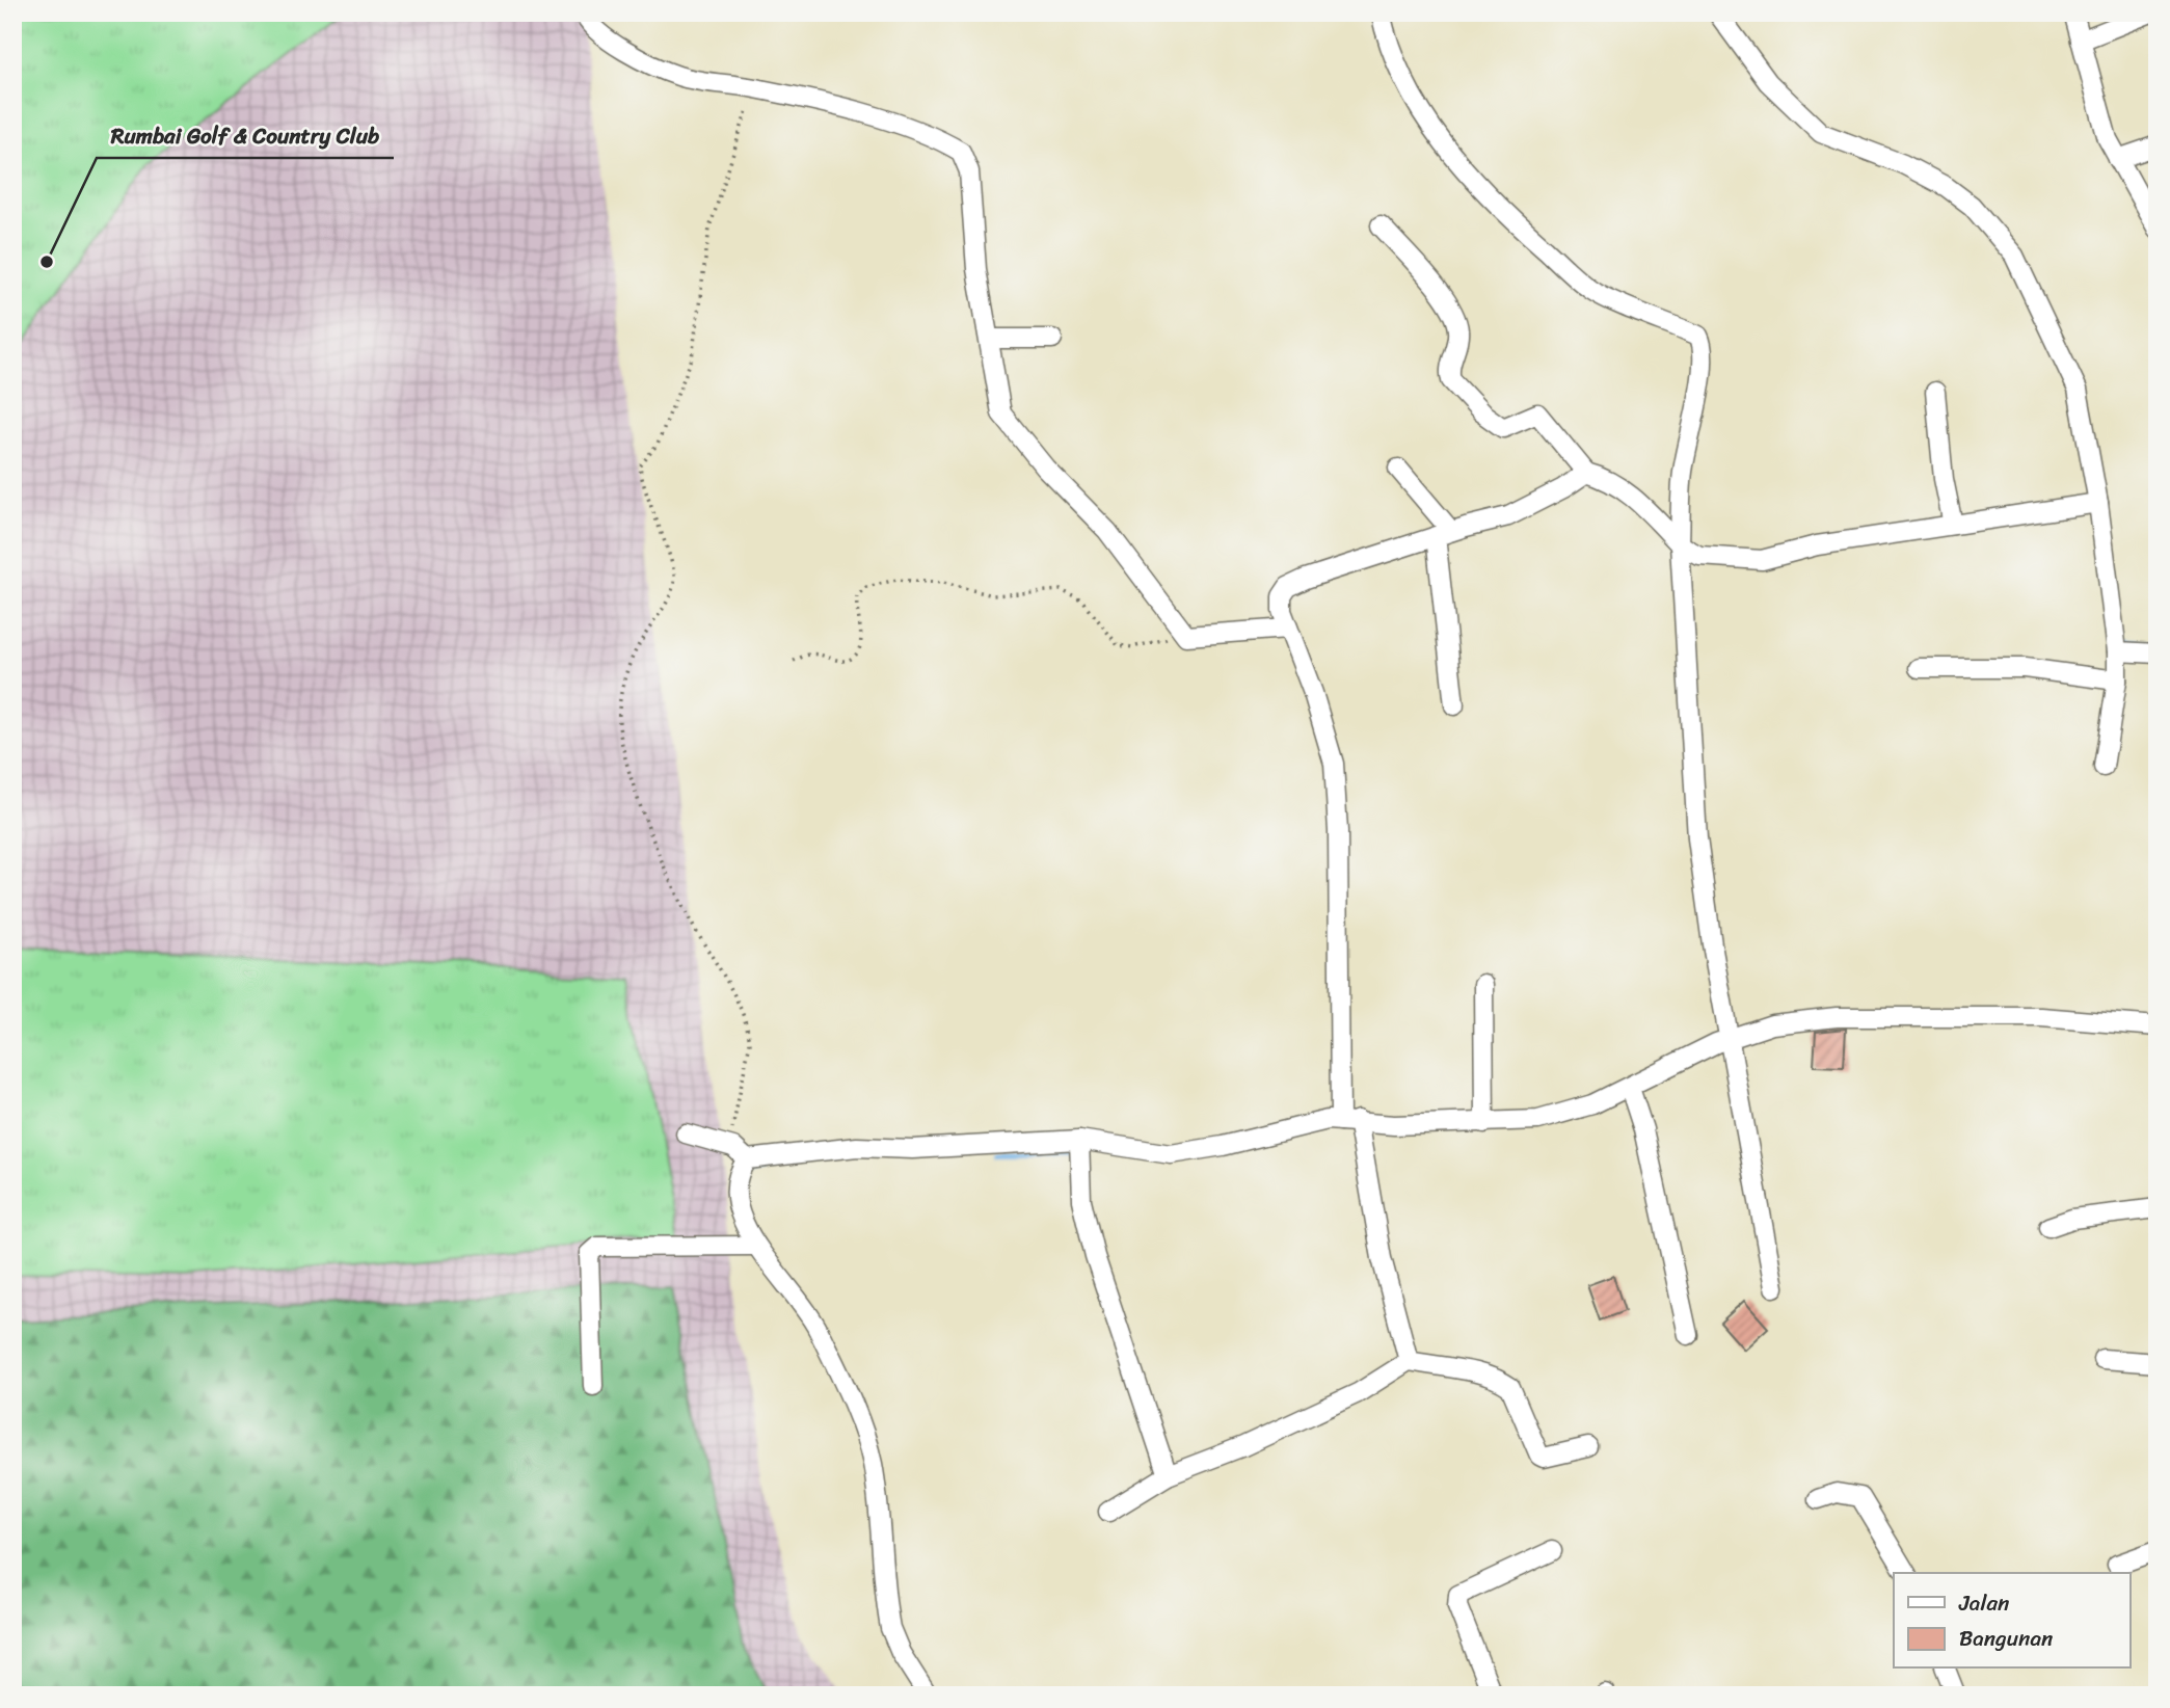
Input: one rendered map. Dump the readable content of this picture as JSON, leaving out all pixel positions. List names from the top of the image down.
{
  "places": ["Rumbai Golf & Country Club"],
  "legend": ["Jalan", "Bangunan"]
}
